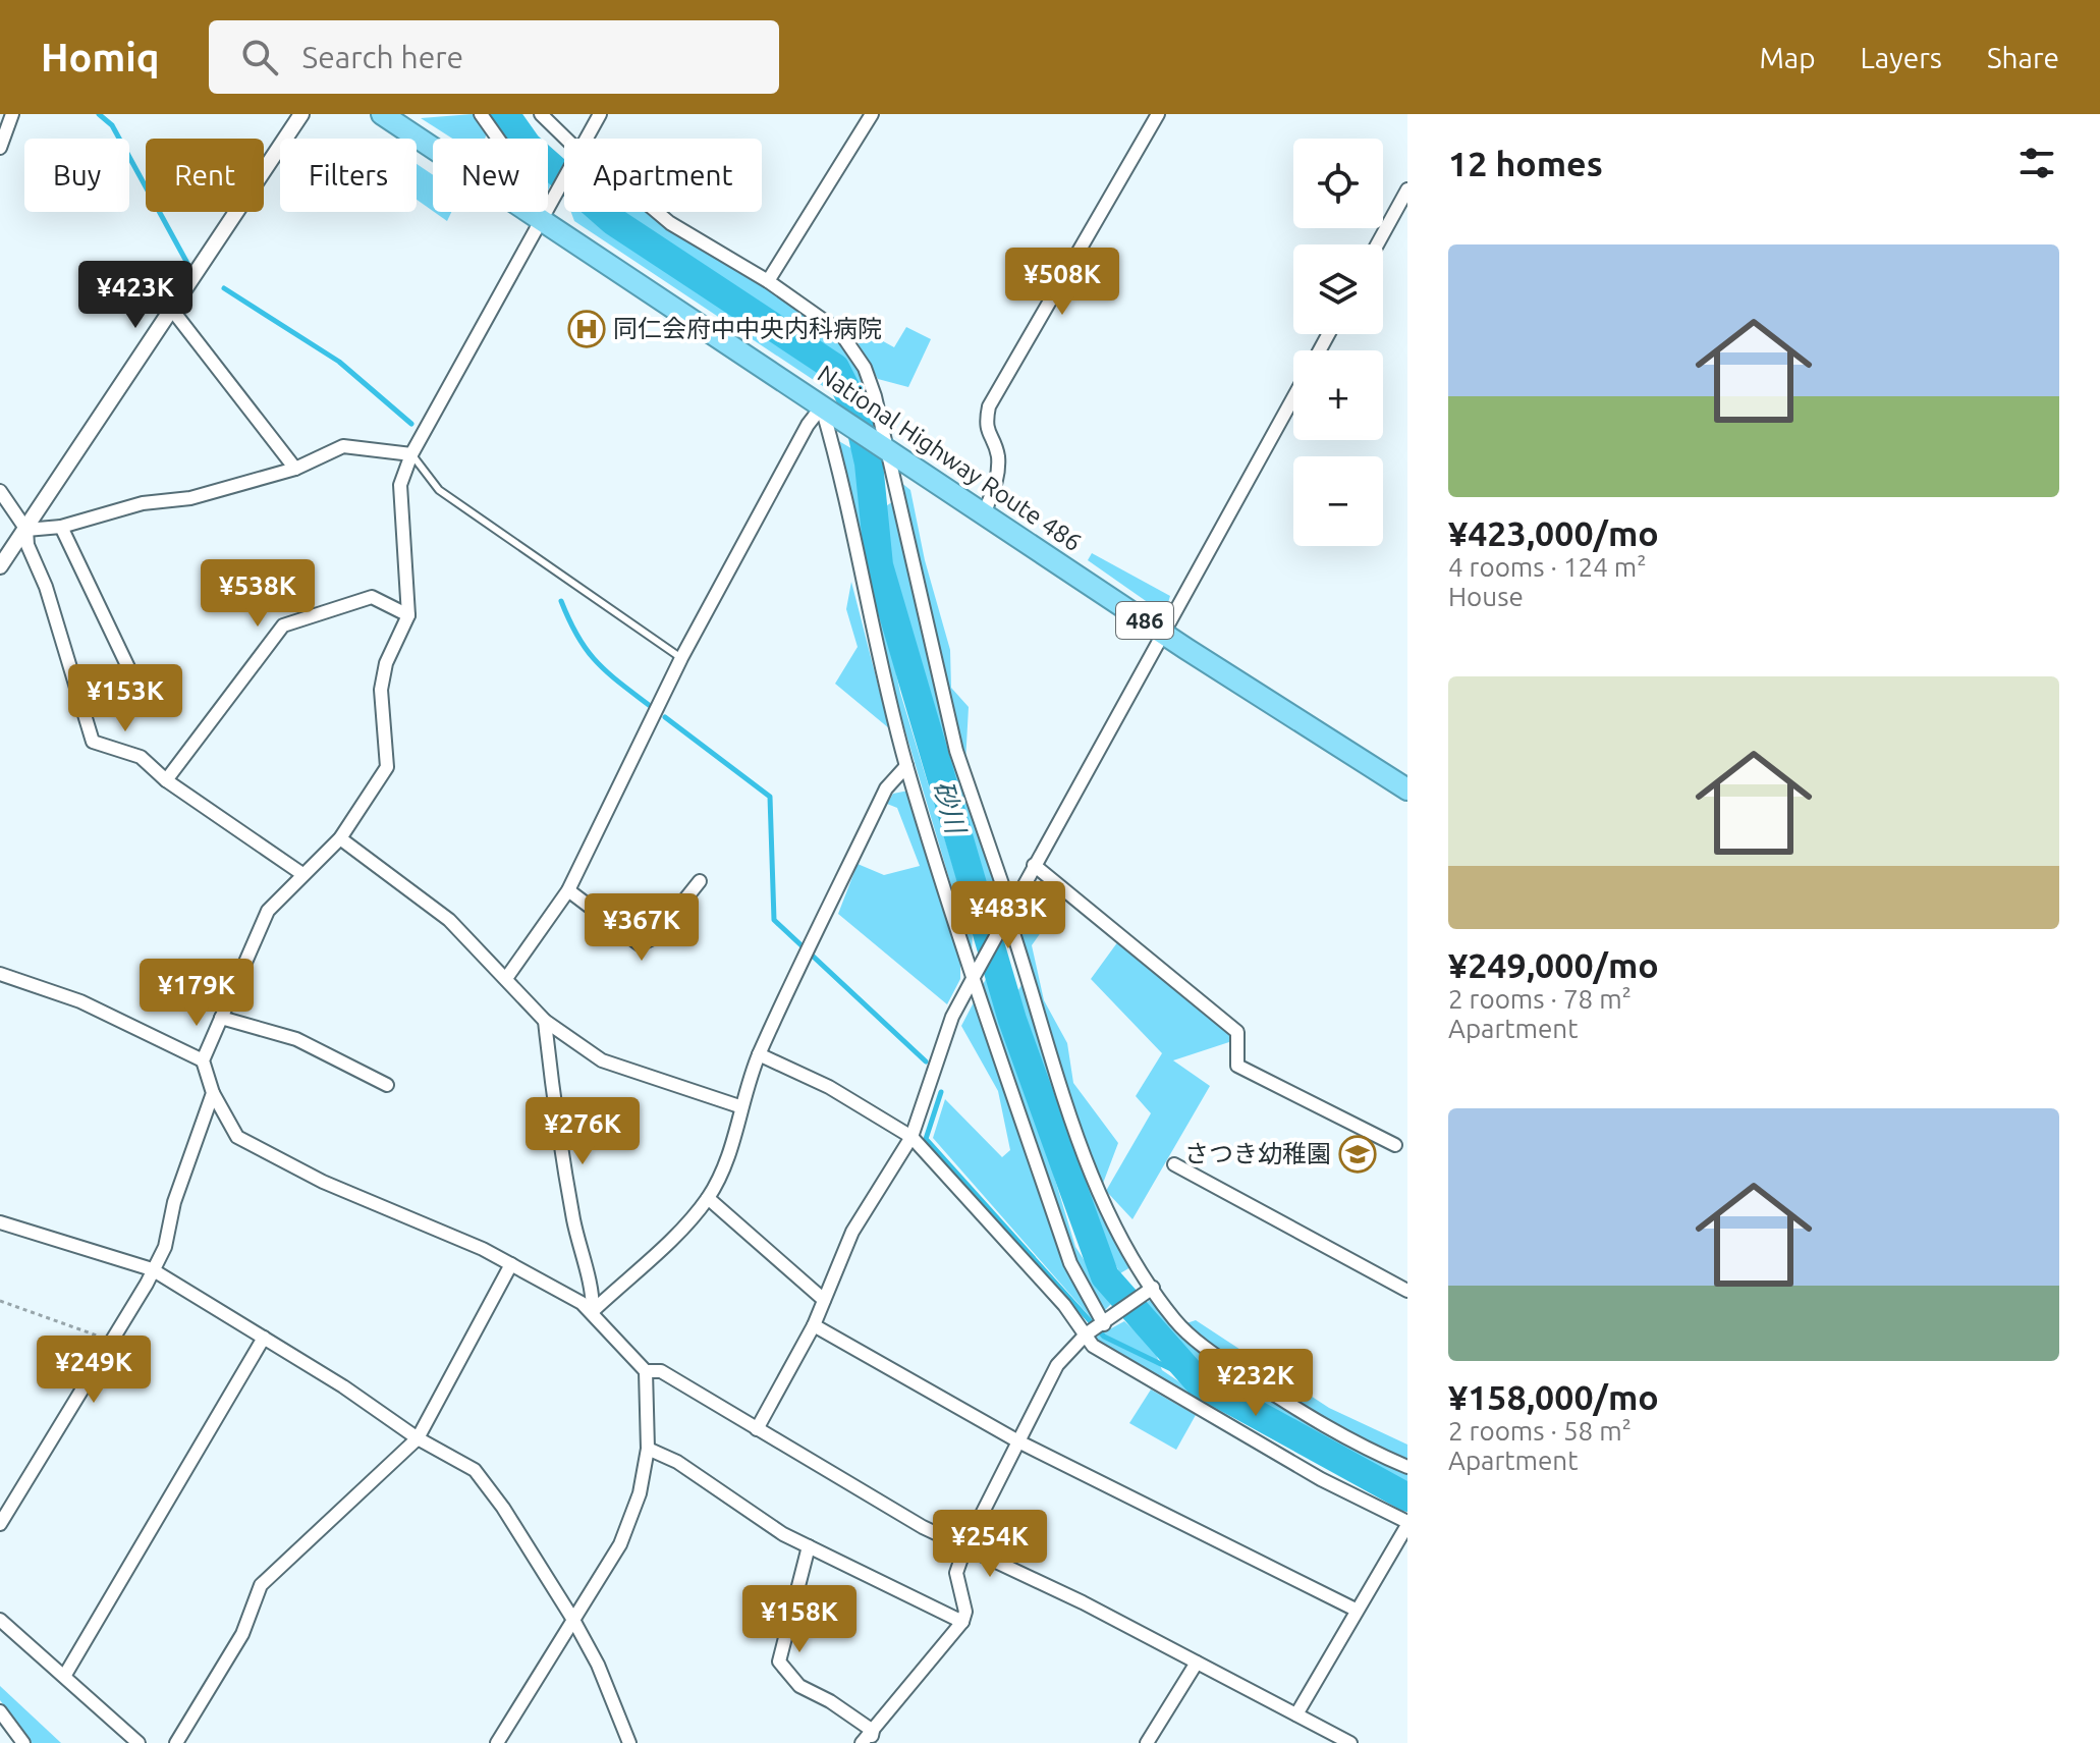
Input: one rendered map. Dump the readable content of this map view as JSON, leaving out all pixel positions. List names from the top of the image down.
{
  "streets": {
    "highway": ["National Highway Route 486", "486"]
  },
  "water": ["砂川"],
  "places": {
    "hospital": ["同仁会府中中央内科病院"],
    "school or university": ["さつき幼稚園"]
  },
  "page": {
    "header": "Homiq",
    "search": "Search here",
    "nav": ["Map", "Layers", "Share"],
    "heading": "12 homes",
    "map_buttons": ["+", "−"],
    "chip": [
      "Buy",
      "Rent",
      "Filters",
      "New",
      "Apartment"
    ],
    "list": [
      {
        "name": "¥423,000/mo",
        "note": "4 rooms · 124 m² · House"
      },
      {
        "name": "¥249,000/mo",
        "note": "2 rooms · 78 m² · Apartment"
      },
      {
        "name": "¥158,000/mo",
        "note": "2 rooms · 58 m² · Apartment"
      }
    ],
    "price": [
      "¥508K",
      "¥423K",
      "¥538K",
      "¥153K",
      "¥483K",
      "¥367K",
      "¥179K",
      "¥276K",
      "¥249K",
      "¥232K",
      "¥254K",
      "¥158K"
    ]
  }
}
